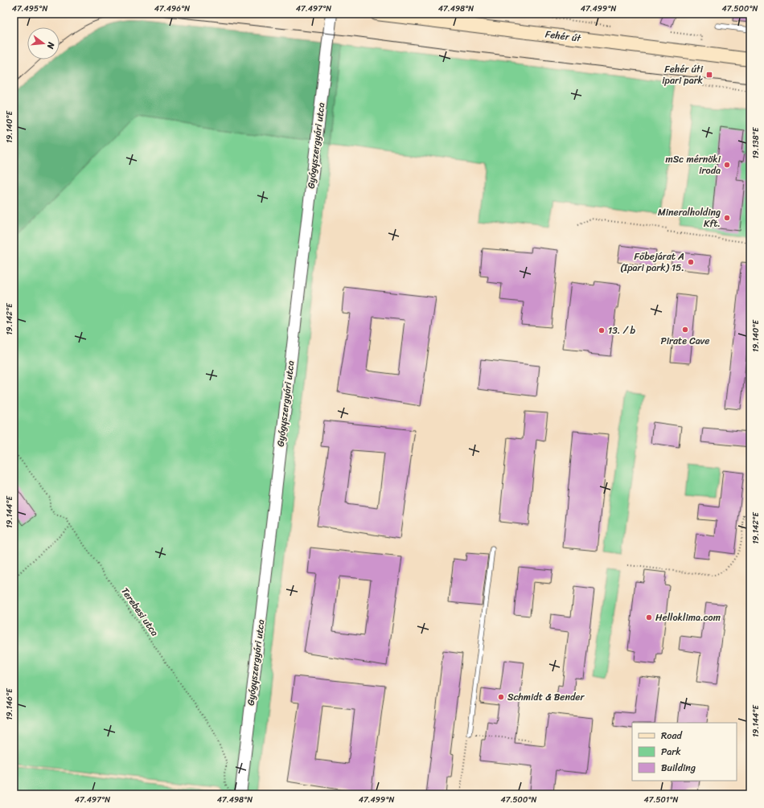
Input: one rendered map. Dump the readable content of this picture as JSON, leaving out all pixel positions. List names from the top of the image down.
{
  "streets": {
    "main road": ["Fehér út"],
    "street": ["Gyógyszergyári utca"],
    "path": ["Terebesi utca"]
  },
  "places": {
    "transit": ["Fehér úti ipari park"],
    "other": [
      "mSc mérnöki iroda",
      "Mineralholding Kft.",
      "Főbejárat A (Ipari park) 15.",
      "Pirate Cave",
      "13. / b",
      "Helloklima.com",
      "Schmidt & Bender"
    ]
  },
  "legend": ["Road", "Park", "Building"],
  "north": "right",
  "coordinates": [
    "47.495°N",
    "47.496°N",
    "47.497°N",
    "47.498°N",
    "47.499°N",
    "47.500°N",
    "19.140°E",
    "19.138°E",
    "19.142°E",
    "19.144°E",
    "19.146°E",
    "47.501°N"
  ]
}
